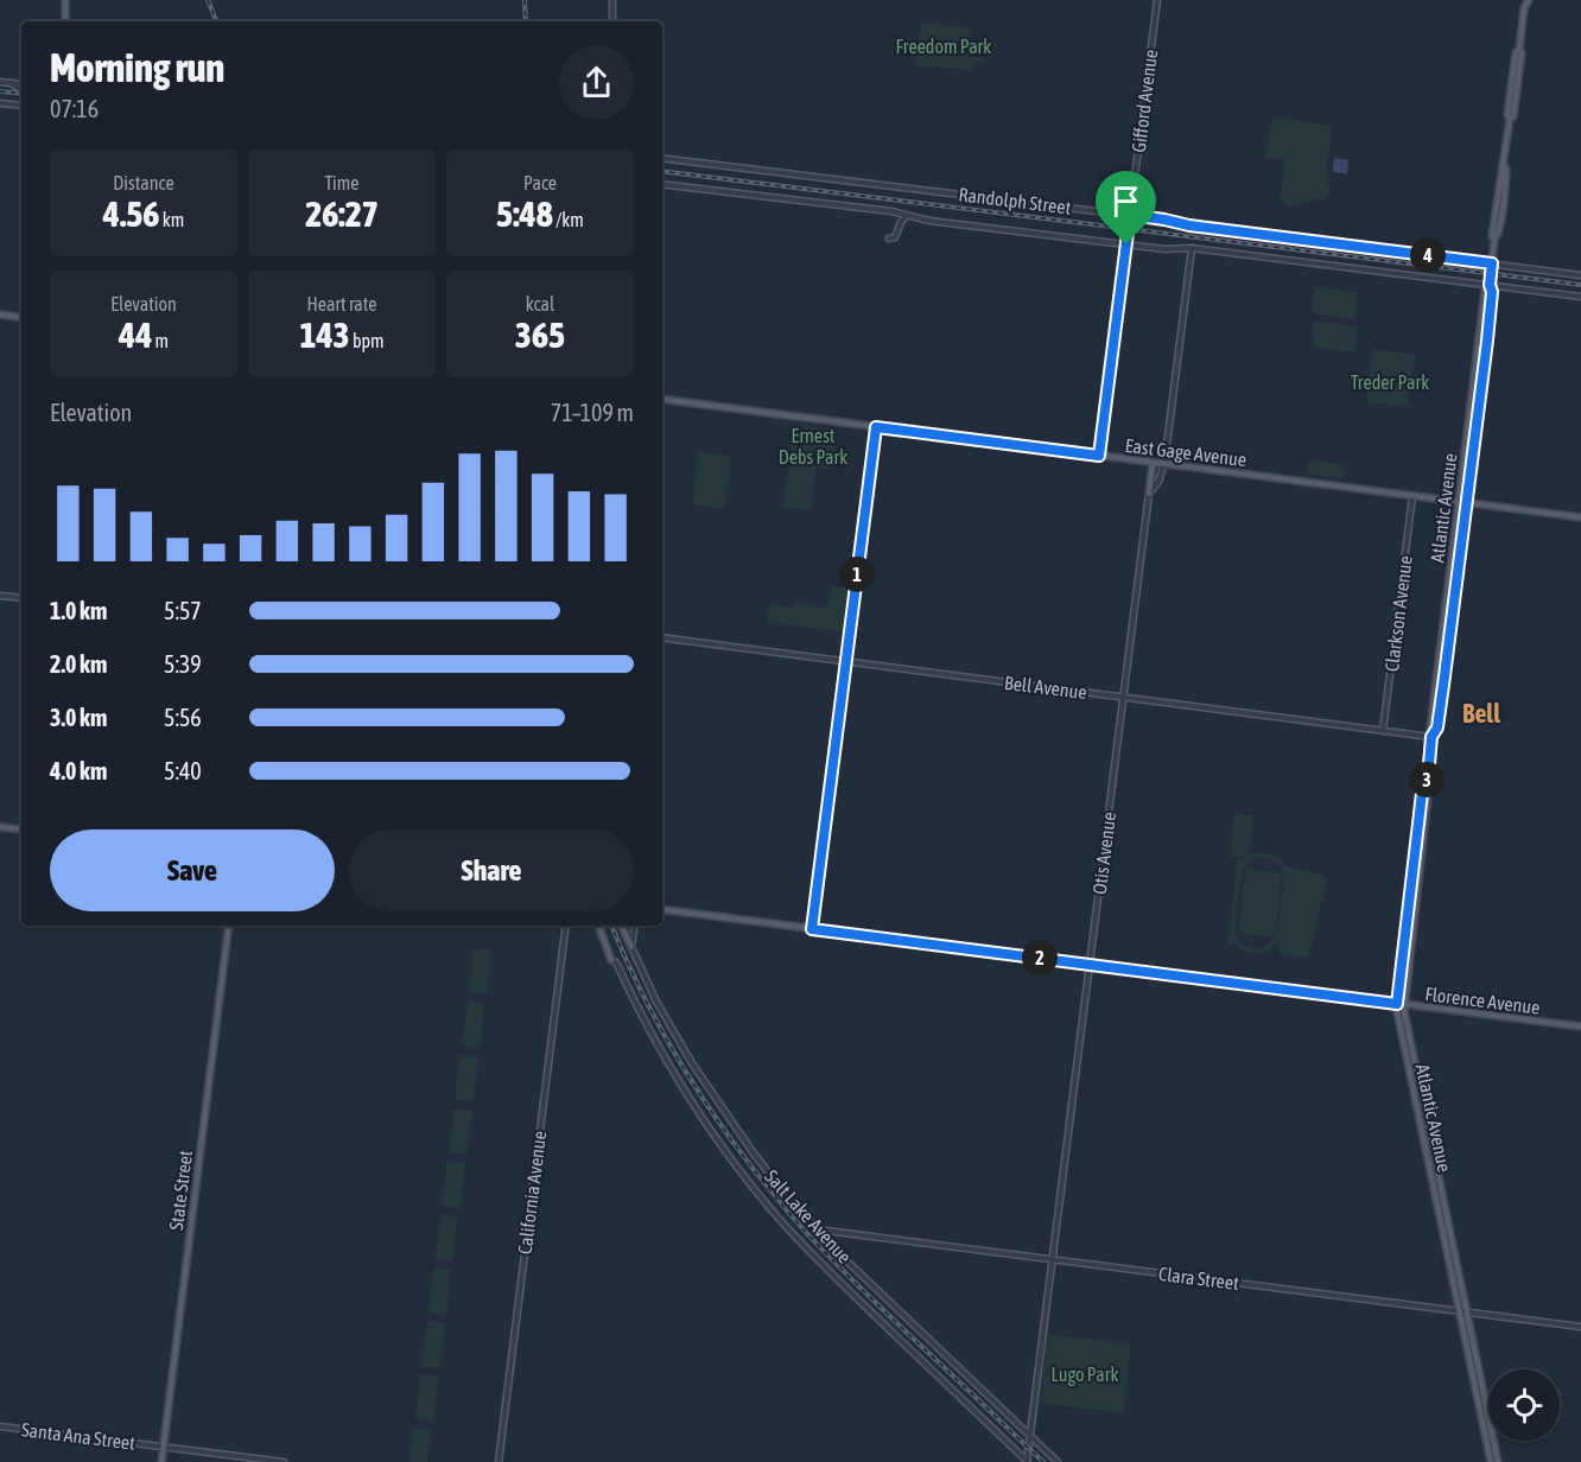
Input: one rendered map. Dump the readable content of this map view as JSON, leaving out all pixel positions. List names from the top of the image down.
{
  "streets": {
    "main road": [
      "East Gage Avenue",
      "Atlantic Avenue",
      "Florence Avenue",
      "State Street"
    ],
    "street": [
      "Gifford Avenue",
      "Randolph Street",
      "Clarkson Avenue",
      "Bell Avenue",
      "Otis Avenue",
      "California Avenue",
      "Salt Lake Avenue",
      "Clara Street",
      "Santa Ana Street"
    ]
  },
  "crossings": [
    ["Gifford Avenue", "Randolph Street"],
    ["Gifford Avenue", "East Gage Avenue"],
    ["Randolph Street", "Atlantic Avenue"],
    ["Randolph Street", "Otis Avenue"],
    ["East Gage Avenue", "Atlantic Avenue"],
    ["East Gage Avenue", "Clarkson Avenue"],
    ["East Gage Avenue", "Otis Avenue"],
    ["Atlantic Avenue", "Bell Avenue"],
    ["Atlantic Avenue", "Florence Avenue"],
    ["Atlantic Avenue", "Clara Street"],
    ["Clarkson Avenue", "Bell Avenue"],
    ["Bell Avenue", "Otis Avenue"],
    ["Otis Avenue", "Florence Avenue"],
    ["Otis Avenue", "Salt Lake Avenue"],
    ["Otis Avenue", "Clara Street"],
    ["State Street", "Santa Ana Street"],
    ["Salt Lake Avenue", "Clara Street"]
  ],
  "districts": ["Bell"],
  "parks": [
    "Freedom Park",
    "Treder Park",
    "Ernest Debs Park",
    "Lugo Park"
  ],
  "page": {
    "heading": ["Morning run", "07:16"],
    "stats": [
      ["Distance", "4.56 km"],
      ["Time", "26:27"],
      ["Pace", "5:48 /km"],
      ["Elevation", "44 m"],
      ["Heart rate", "143 bpm"],
      ["kcal", "365"]
    ],
    "pins": [
      "4",
      "1",
      "3",
      "2"
    ],
    "chart": ["Elevation", "71–109 m"],
    "list": [
      {
        "name": "1.0 km",
        "note": "5:57"
      },
      {
        "name": "2.0 km",
        "note": "5:39"
      },
      {
        "name": "3.0 km",
        "note": "5:56"
      },
      {
        "name": "4.0 km",
        "note": "5:40"
      }
    ],
    "buttons": ["Save", "Share"]
  }
}
